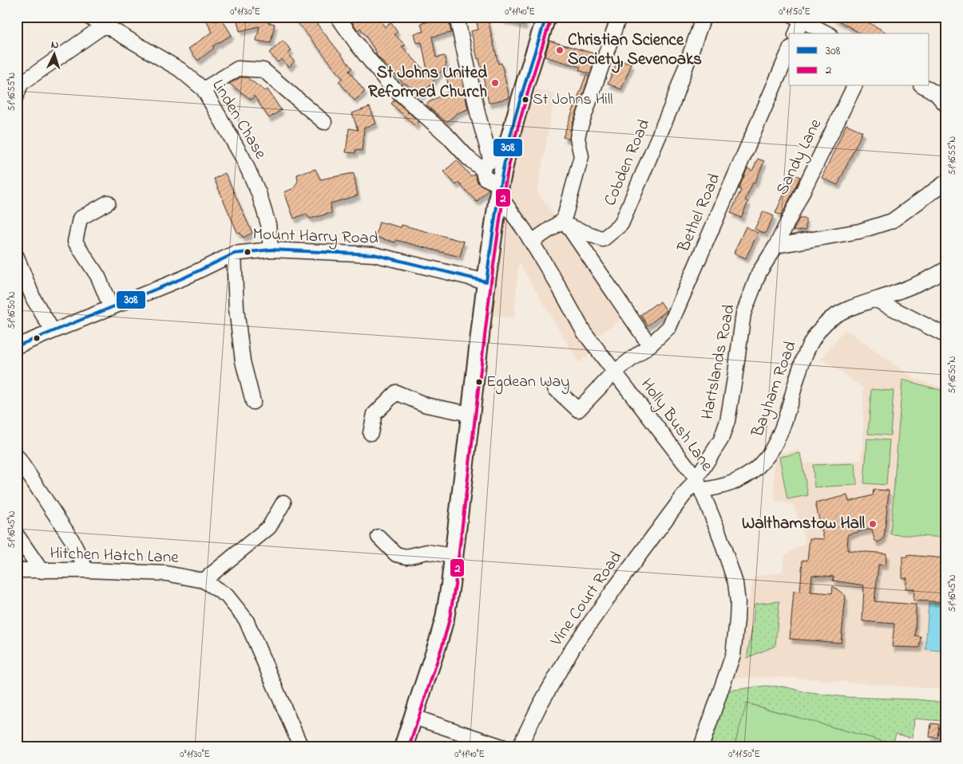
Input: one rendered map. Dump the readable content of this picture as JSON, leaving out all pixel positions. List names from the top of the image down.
{
  "streets": {
    "street": [
      "Linden Chase",
      "Sandy Lane",
      "Cobden Road",
      "Bethel Road",
      "Mount Harry Road",
      "Hartslands Road",
      "Bayham Road",
      "Holly Bush Lane",
      "Hitchen Hatch Lane",
      "Vine Court Road"
    ]
  },
  "crossings": [
    ["Linden Chase", "Mount Harry Road"],
    ["Sandy Lane", "Hartslands Road"],
    ["Bethel Road", "Holly Bush Lane"],
    ["Hartslands Road", "Bayham Road"],
    ["Hartslands Road", "Holly Bush Lane"],
    ["Hartslands Road", "Vine Court Road"],
    ["Bayham Road", "Holly Bush Lane"],
    ["Bayham Road", "Vine Court Road"],
    ["Holly Bush Lane", "Vine Court Road"]
  ],
  "places": [
    "Christian Science Society, Sevenoaks",
    "St Johns United Reformed Church",
    "St Johns Hill",
    "Egdean Way",
    "Walthamstow Hall"
  ],
  "lines": ["transit line 308", "transit line 2"],
  "legend": ["308", "2"],
  "north": "top",
  "coordinates": [
    "0°11'30\"E",
    "0°11'40\"E",
    "0°11'50\"E",
    "51°16'55\"N",
    "51°16'50\"N",
    "51°16'45\"N"
  ]
}
